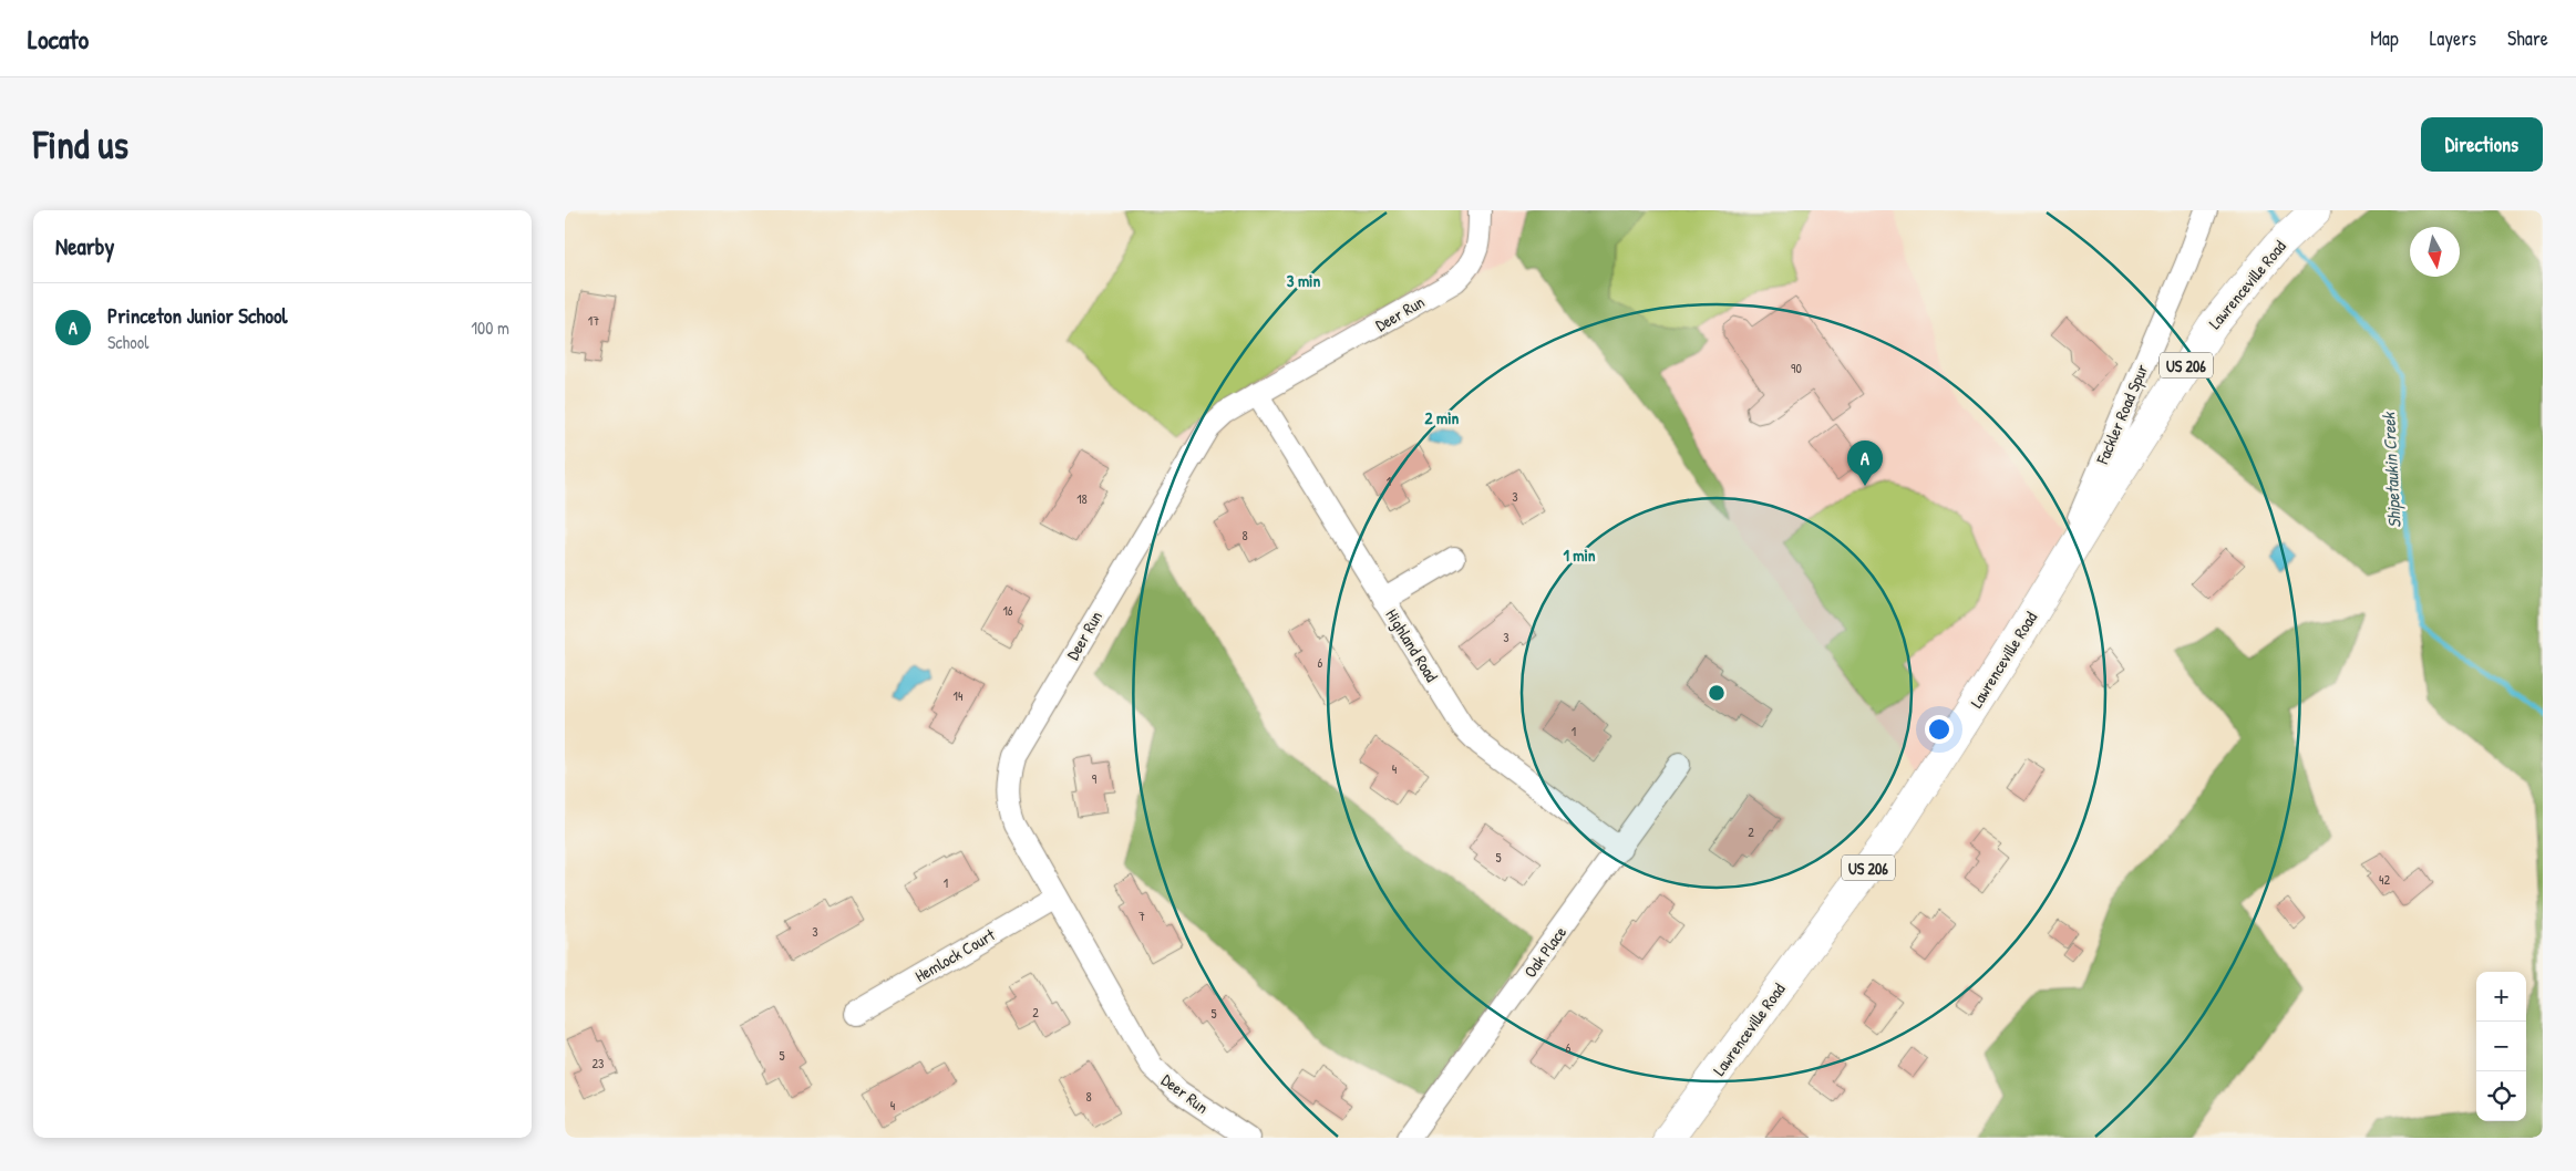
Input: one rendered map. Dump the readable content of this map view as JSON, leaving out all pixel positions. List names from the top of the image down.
{
  "streets": {
    "highway": ["Lawrenceville Road", "US 206"],
    "street": [
      "Deer Run",
      "Fackler Road Spur",
      "Highland Road",
      "Oak Place",
      "Hemlock Court"
    ]
  },
  "crossings": [
    ["Lawrenceville Road", "Fackler Road Spur"],
    ["Deer Run", "Highland Road"],
    ["Deer Run", "Hemlock Court"],
    ["Highland Road", "Oak Place"]
  ],
  "water": ["Shipetaukin Creek"],
  "house_numbers": [
    "17",
    "90",
    "1",
    "3",
    "18",
    "8",
    "16",
    "3",
    "6",
    "14",
    "1",
    "4",
    "9",
    "2",
    "5",
    "42",
    "1",
    "7",
    "3",
    "2",
    "5",
    "6",
    "5",
    "23",
    "8",
    "4"
  ],
  "north": "bottom",
  "page": {
    "header": "Locato",
    "nav": ["Map", "Layers", "Share"],
    "buttons": "Directions",
    "title": "Find us",
    "heading": "Nearby",
    "list": [
      {
        "mark": "A",
        "name": "Princeton Junior School",
        "note": "School",
        "value": "100 m"
      }
    ],
    "pins": "A",
    "map_buttons": ["+", "−"]
  },
  "rings": ["3 min", "2 min", "1 min"]
}
